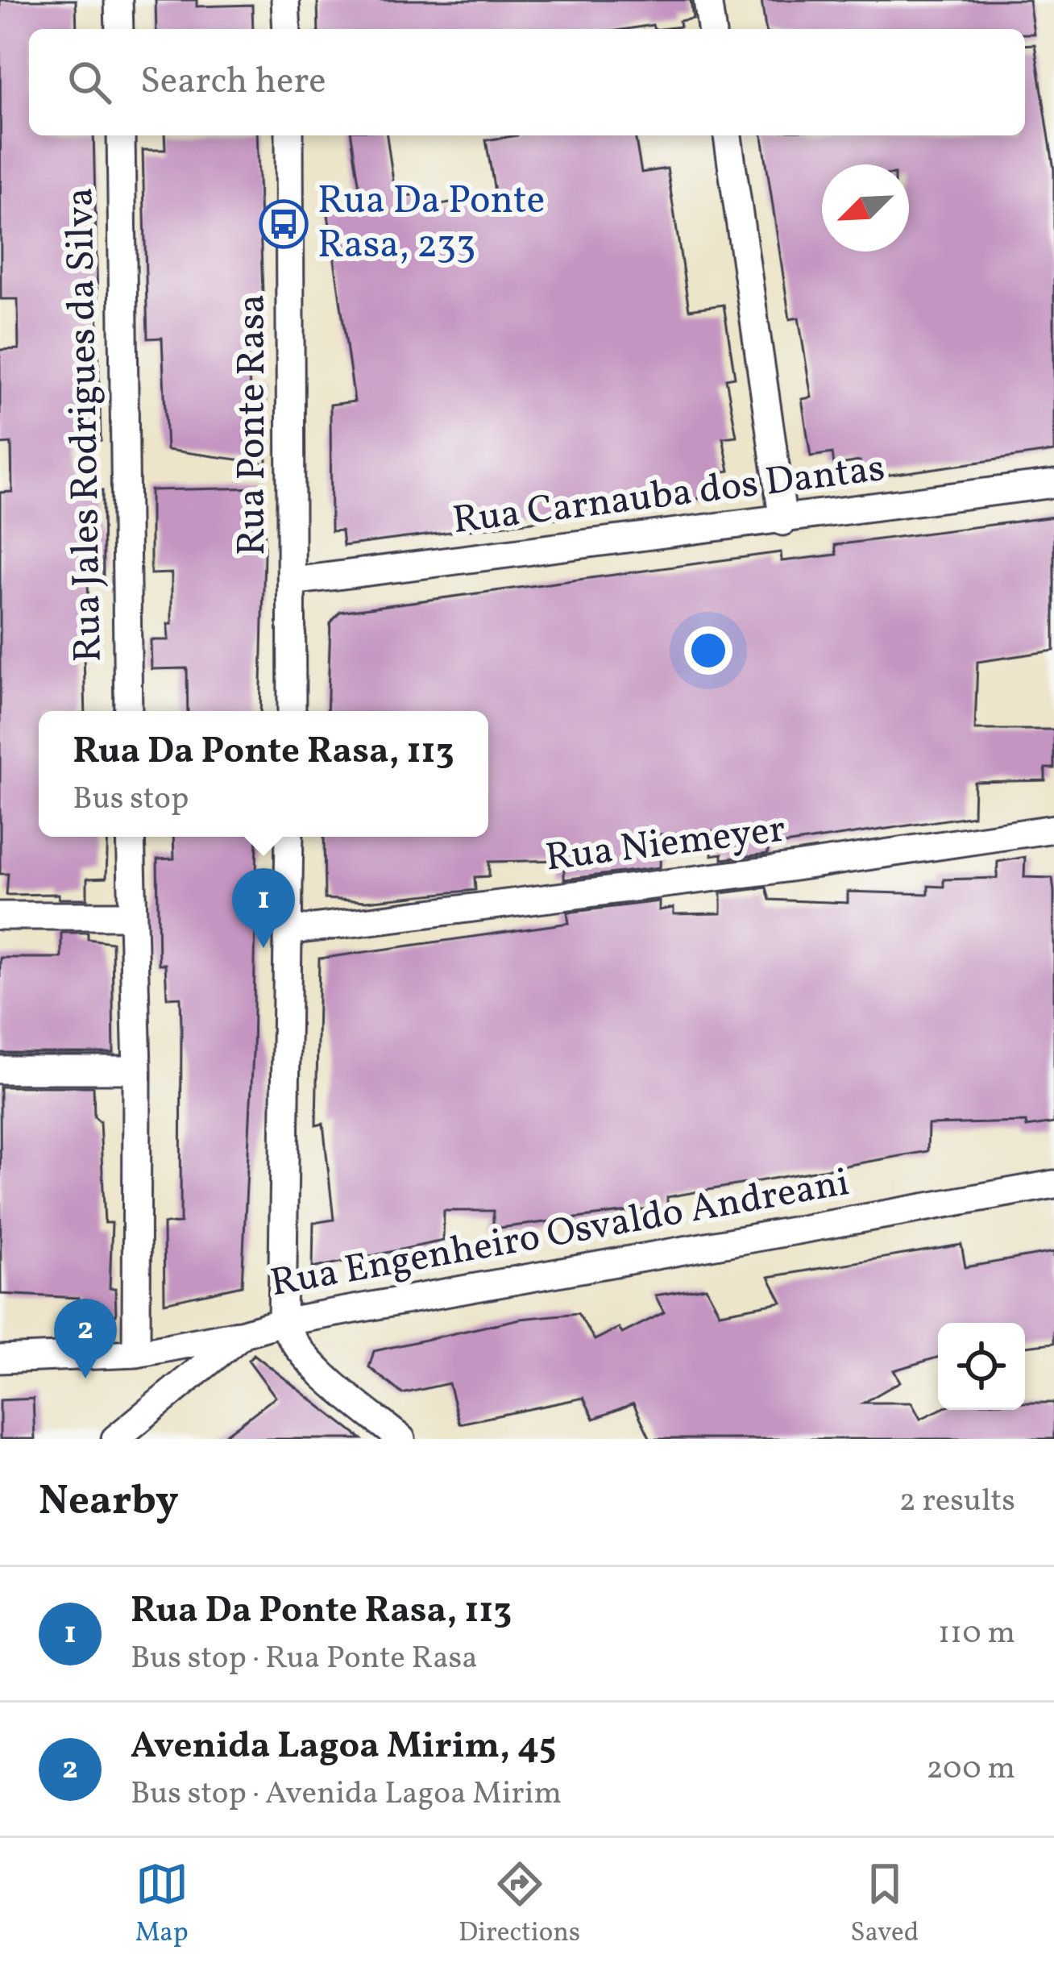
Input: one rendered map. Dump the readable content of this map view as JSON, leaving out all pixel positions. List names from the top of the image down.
{
  "streets": {
    "street": [
      "Rua Jales Rodrigues da Silva",
      "Rua Ponte Rasa",
      "Rua Carnauba dos Dantas",
      "Rua Niemeyer",
      "Rua Engenheiro Osvaldo Andreani"
    ]
  },
  "crossings": [
    ["Rua Ponte Rasa", "Rua Carnauba dos Dantas"]
  ],
  "places": {
    "bus stop": ["Rua Da Ponte Rasa, 233"]
  },
  "north": "bottom left",
  "page": {
    "search": "Search here",
    "popup": ["Rua Da Ponte Rasa, 113", "Bus stop"],
    "pins": ["1", "2"],
    "heading": ["Nearby", "2 results"],
    "list": [
      {
        "mark": "1",
        "name": "Rua Da Ponte Rasa, 113",
        "note": "Bus stop · Rua Ponte Rasa",
        "value": "110 m"
      },
      {
        "mark": "2",
        "name": "Avenida Lagoa Mirim, 45",
        "note": "Bus stop · Avenida Lagoa Mirim",
        "value": "200 m"
      }
    ],
    "nav": ["Map", "Directions", "Saved"]
  }
}
